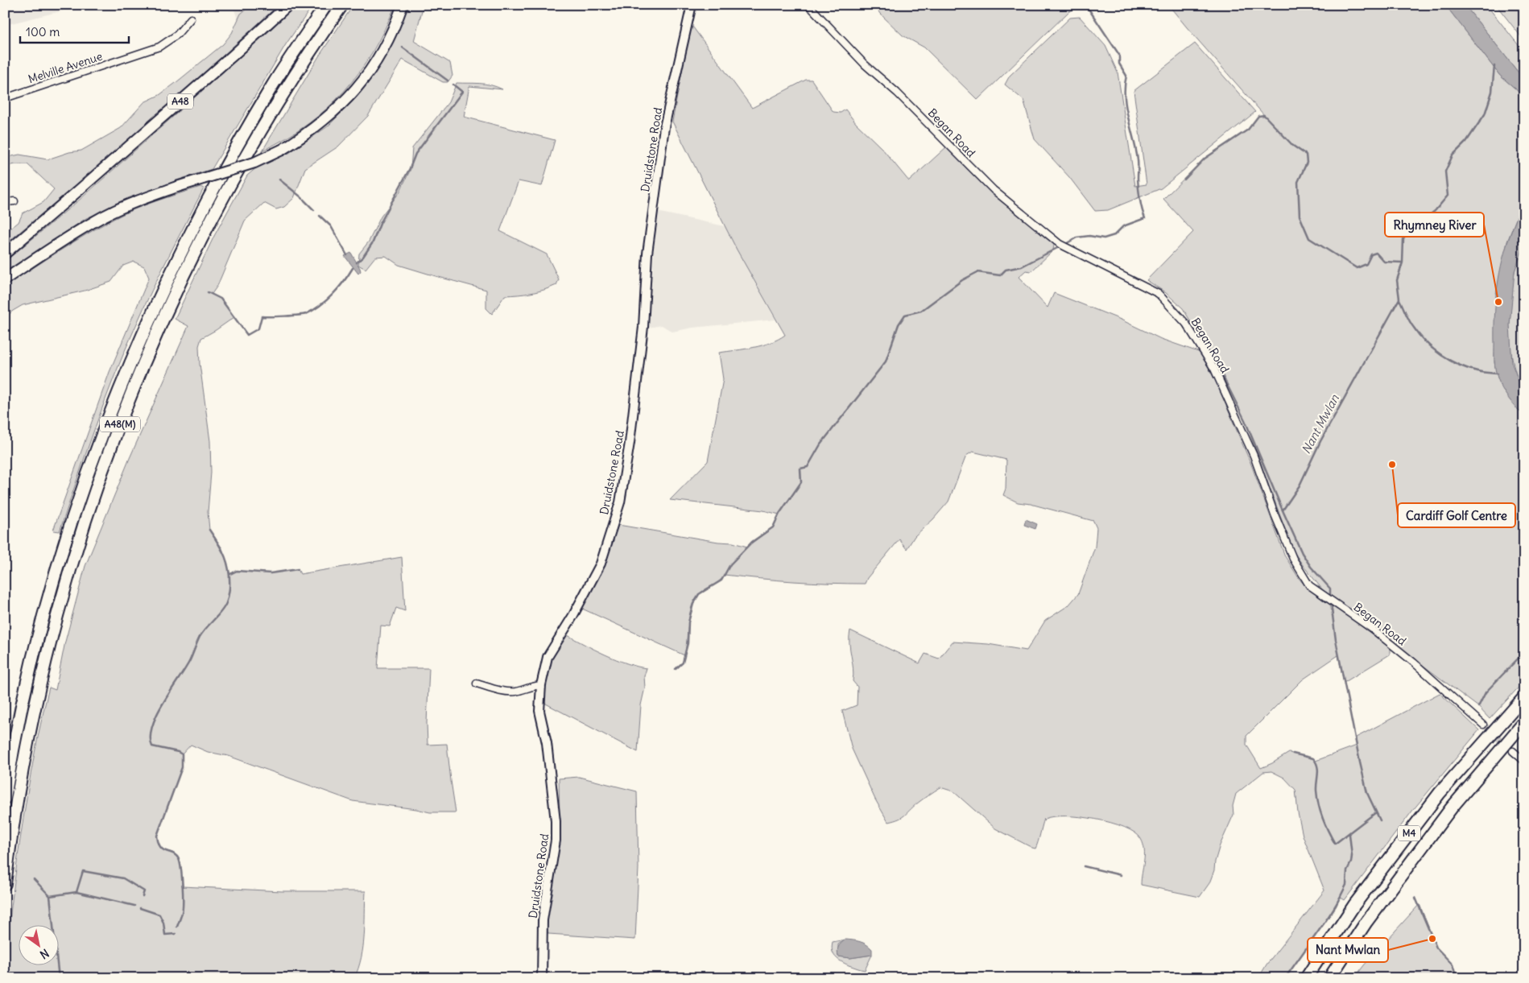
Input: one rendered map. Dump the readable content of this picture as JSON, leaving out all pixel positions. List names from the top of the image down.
{
  "streets": {
    "highway": ["A48", "A48(M)", "M4"],
    "street": ["Melville Avenue", "Began Road", "Druidstone Road"]
  },
  "water": ["Nant Mwlan"],
  "places": ["Rhymney River", "Cardiff Golf Centre", "Nant Mwlan"],
  "scale_bar": "100 m",
  "north": "bottom right"
}
